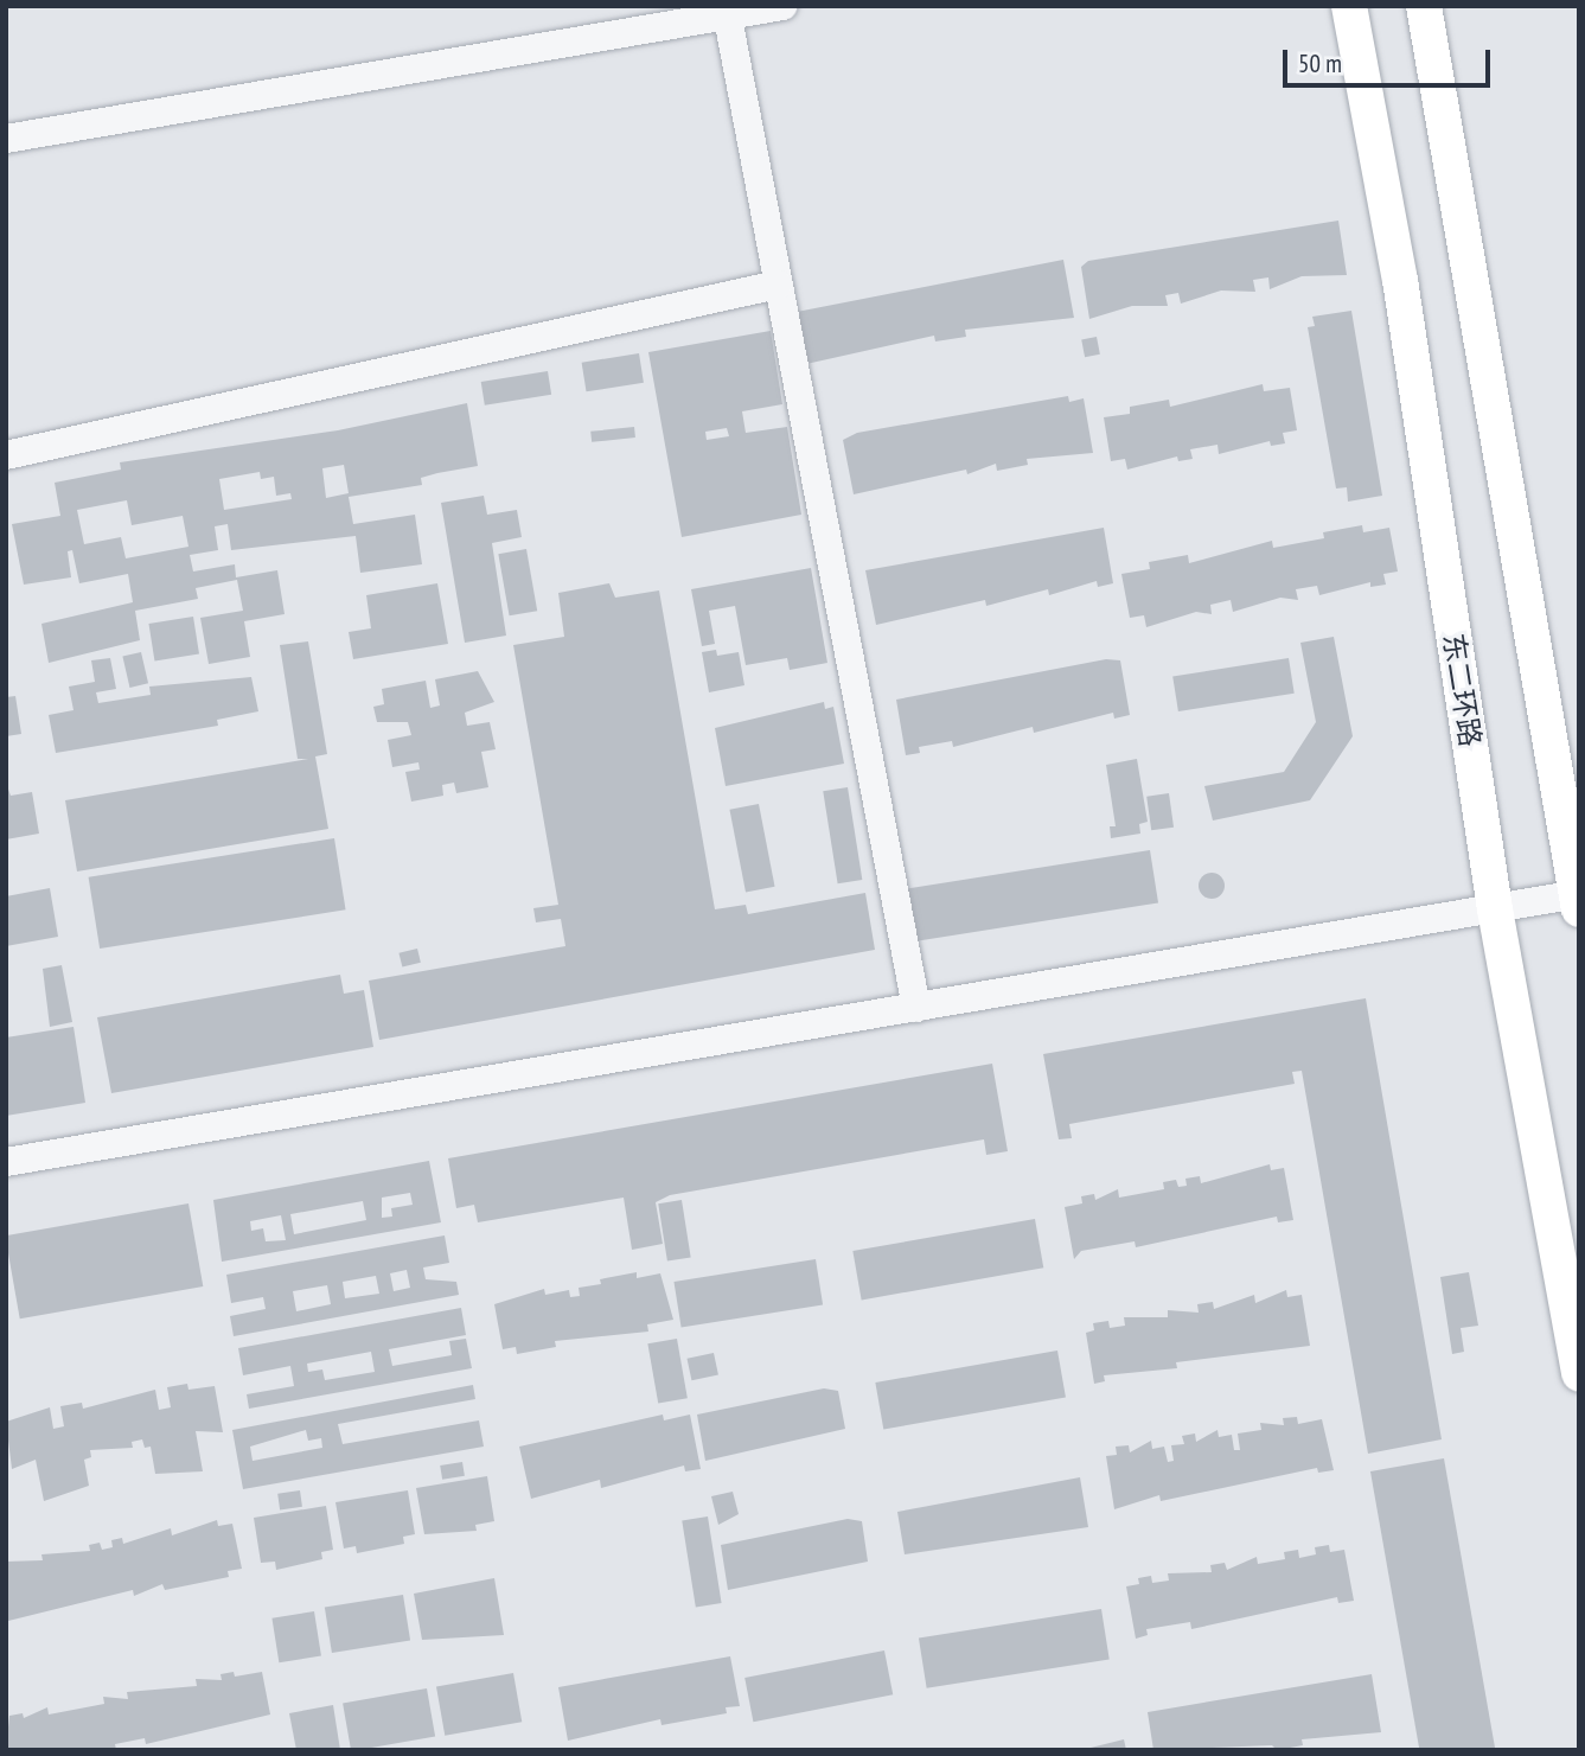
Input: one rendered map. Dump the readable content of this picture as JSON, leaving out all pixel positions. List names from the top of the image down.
{
  "streets": {
    "main road": ["东二环路"]
  },
  "scale_bar": "50 m"
}
